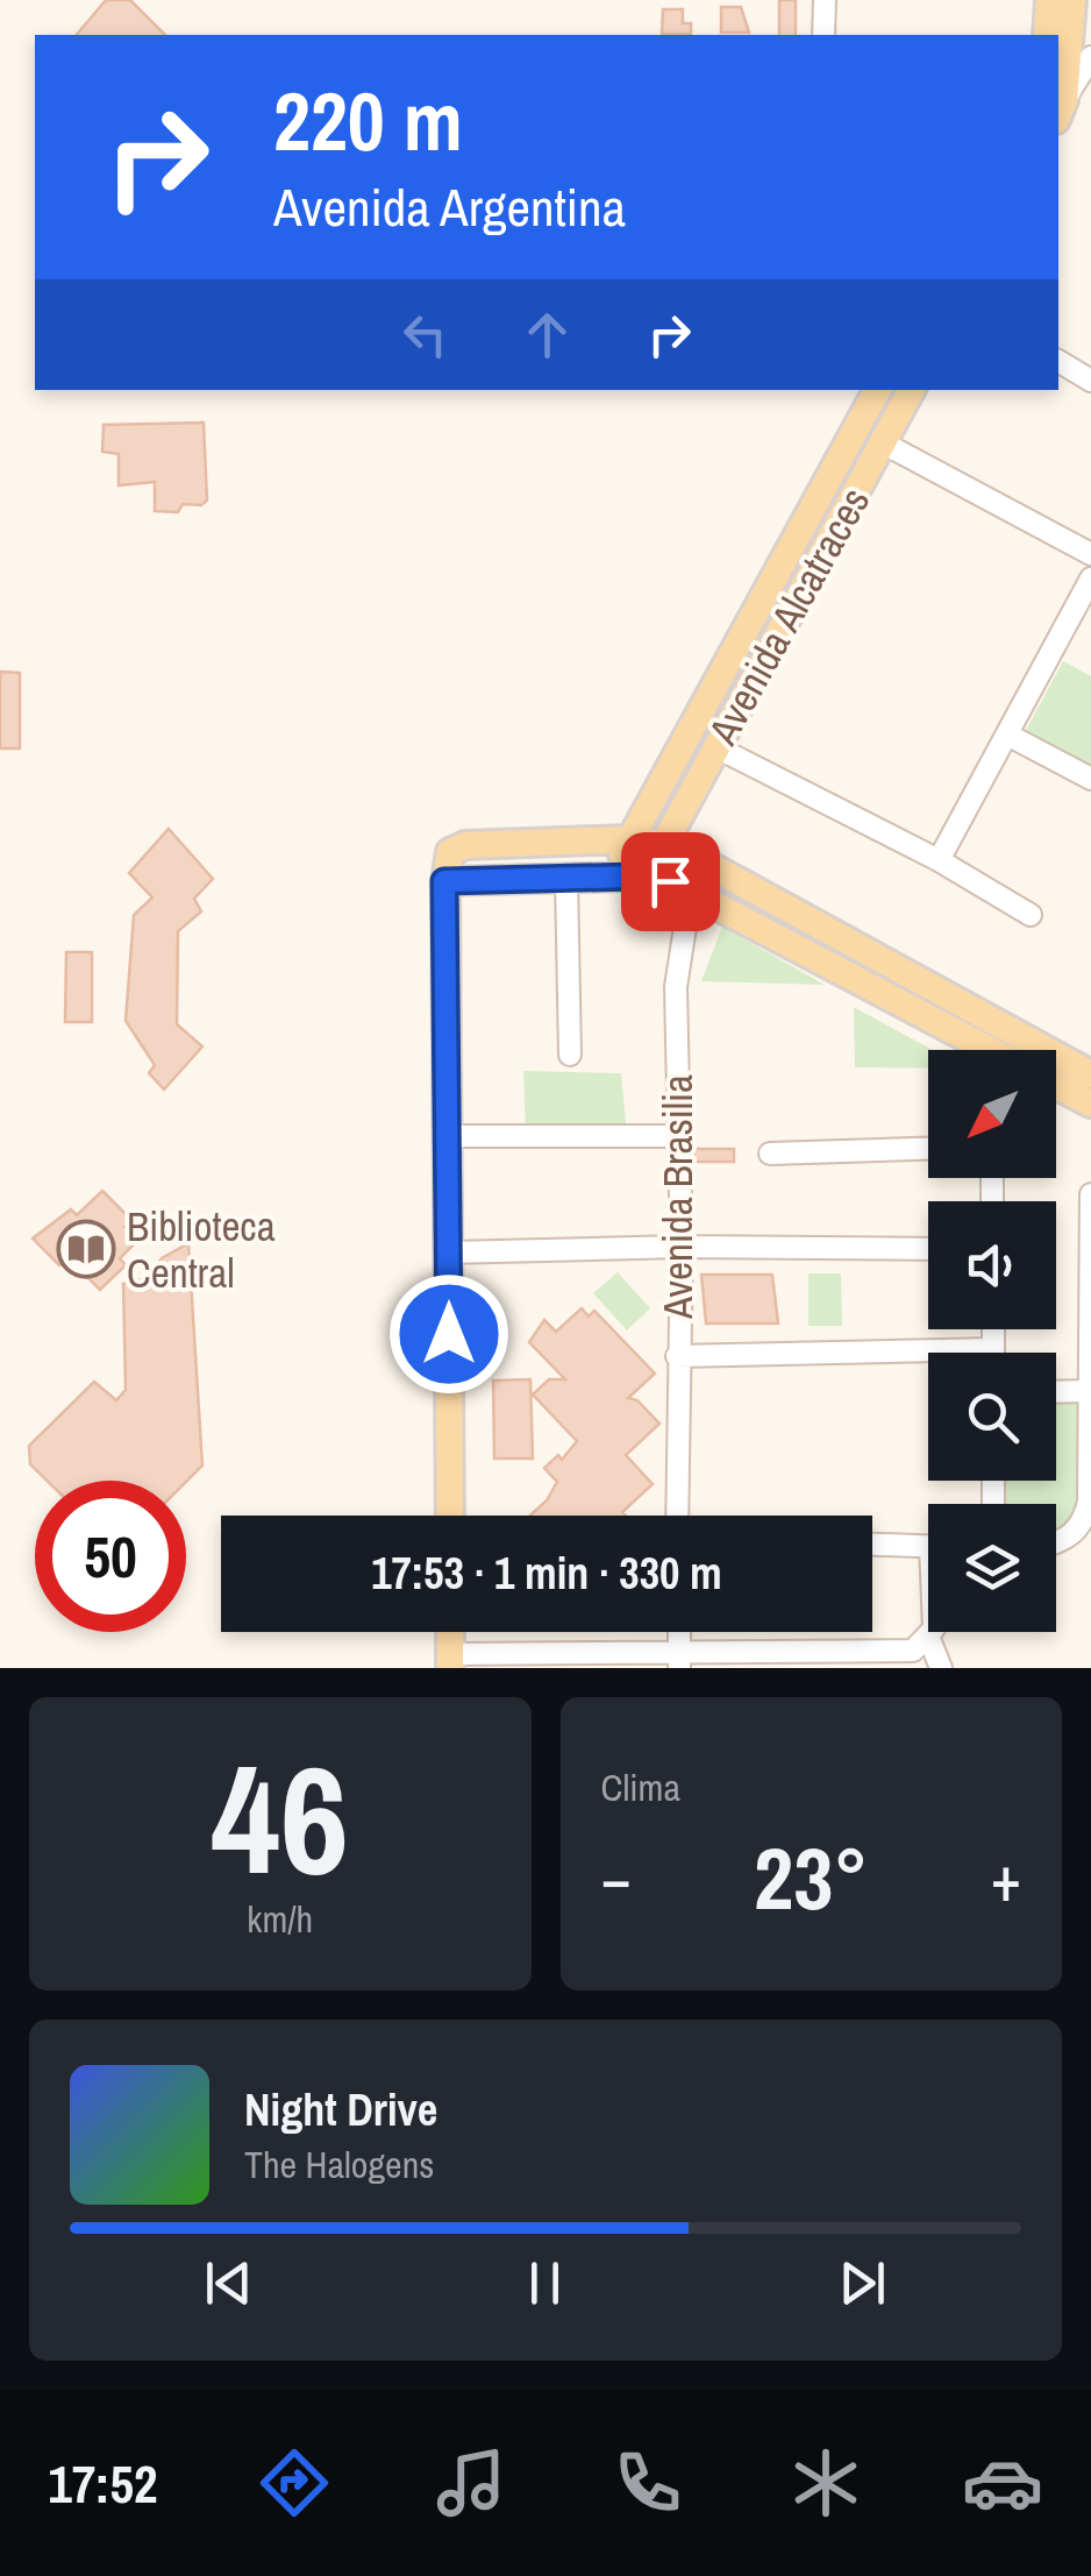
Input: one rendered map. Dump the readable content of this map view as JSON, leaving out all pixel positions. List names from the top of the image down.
{
  "streets": {
    "main road": ["Avenida Alcatraces"],
    "street": ["Avenida Brasilia"]
  },
  "places": {
    "library": ["Biblioteca Central"]
  },
  "north": "bottom left",
  "page": {
    "turn": ["220 m", "Avenida Argentina"],
    "limit": "50",
    "trip": "17:53 · 1 min · 330 m",
    "tile": [
      ["46", "km/h"],
      "Clima"
    ],
    "heat": ["−", "23°", "+"],
    "song": ["Night Drive", "The Halogens"],
    "tabs": "17:52"
  }
}
